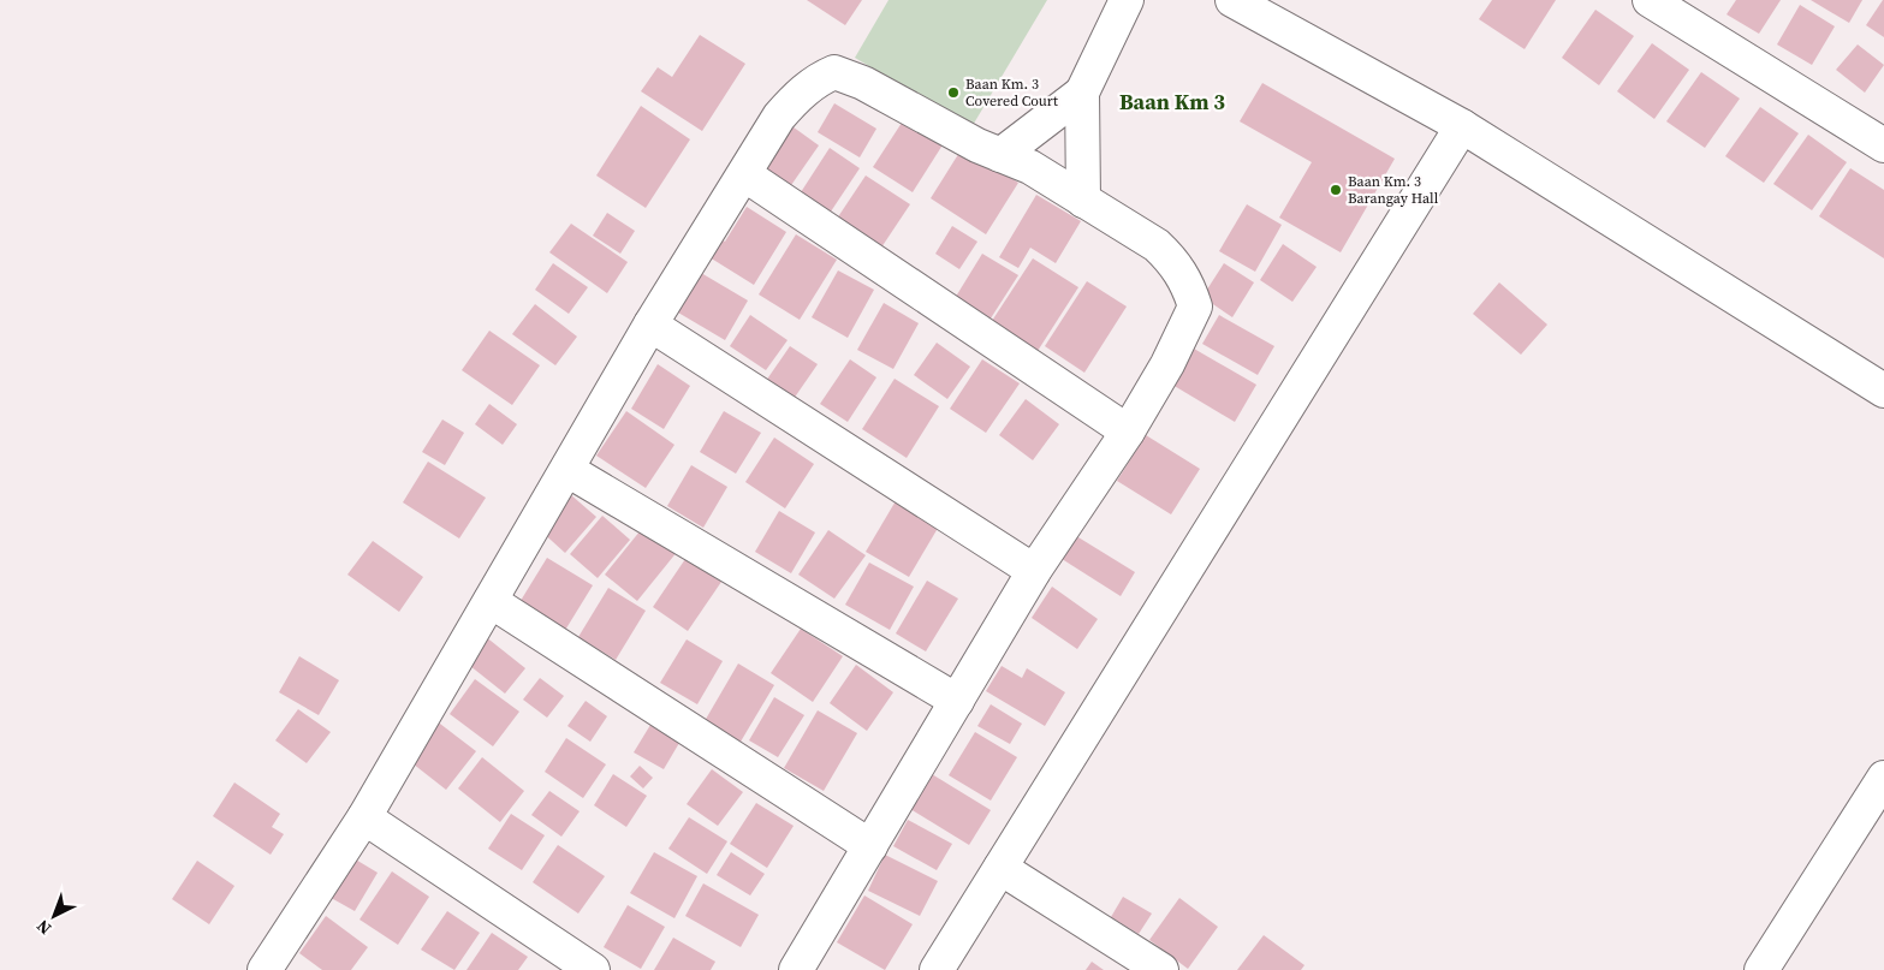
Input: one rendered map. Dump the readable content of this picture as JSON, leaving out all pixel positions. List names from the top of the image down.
{
  "districts": ["Baan Km 3"],
  "places": ["Baan Km. 3 Covered Court", "Baan Km. 3 Barangay Hall"],
  "north": "bottom left"
}
